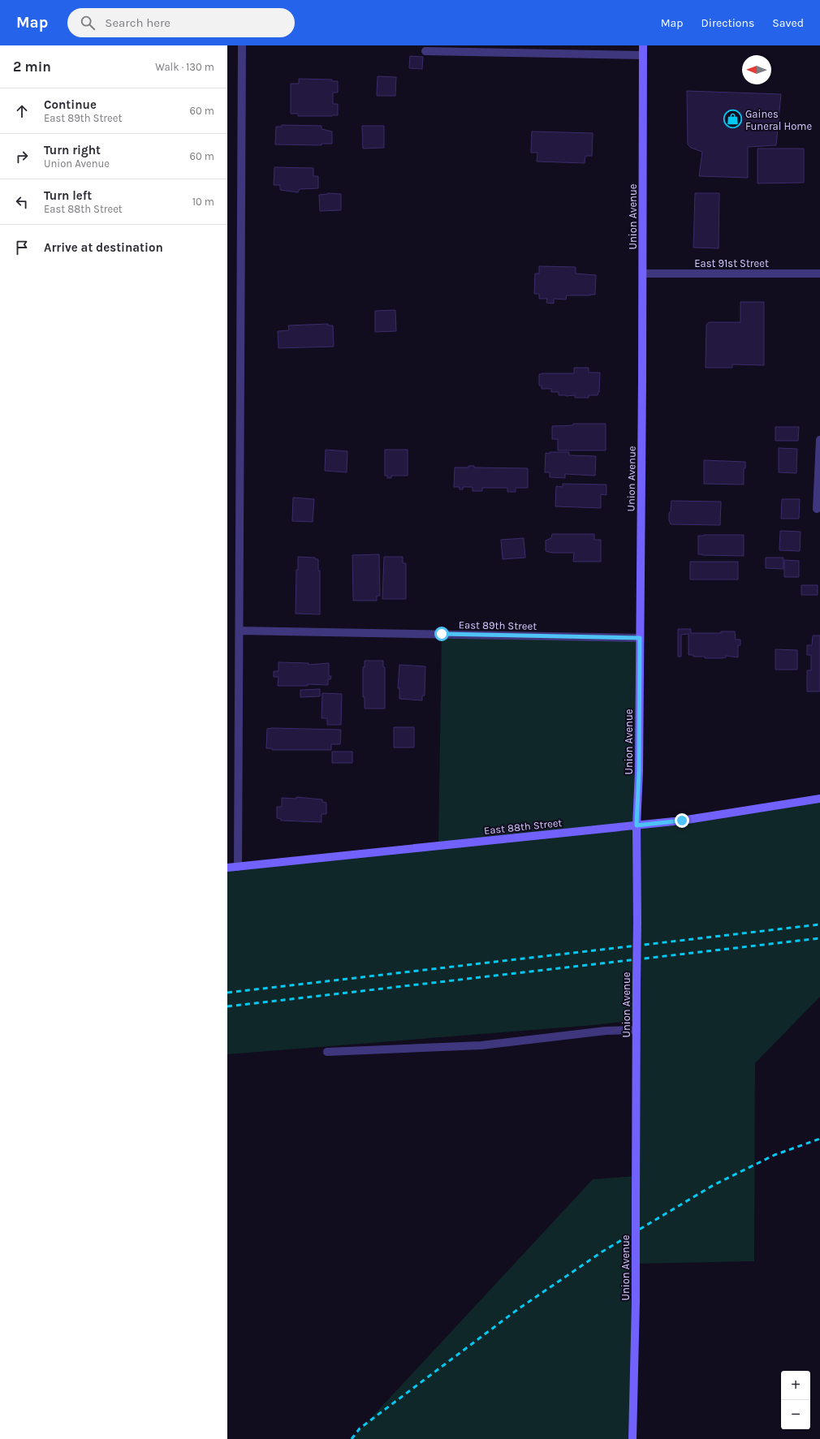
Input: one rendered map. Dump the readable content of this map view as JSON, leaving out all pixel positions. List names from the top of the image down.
{
  "streets": {
    "main road": ["Union Avenue", "East 88th Street"],
    "street": ["East 91st Street", "East 89th Street"]
  },
  "crossings": [
    ["Union Avenue", "East 91st Street"],
    ["Union Avenue", "East 89th Street"],
    ["Union Avenue", "East 88th Street"]
  ],
  "places": {
    "shop": ["Gaines Funeral Home"]
  },
  "north": "left",
  "page": {
    "header": "Map",
    "search": "Search here",
    "nav": ["Map", "Directions", "Saved"],
    "heading": ["2 min", "Walk · 130 m"],
    "list": [
      ["Continue", "East 89th Street", "60 m"],
      ["Turn right", "Union Avenue", "60 m"],
      ["Turn left", "East 88th Street", "10 m"],
      "Arrive at destination"
    ],
    "map_buttons": ["+", "−"]
  }
}
